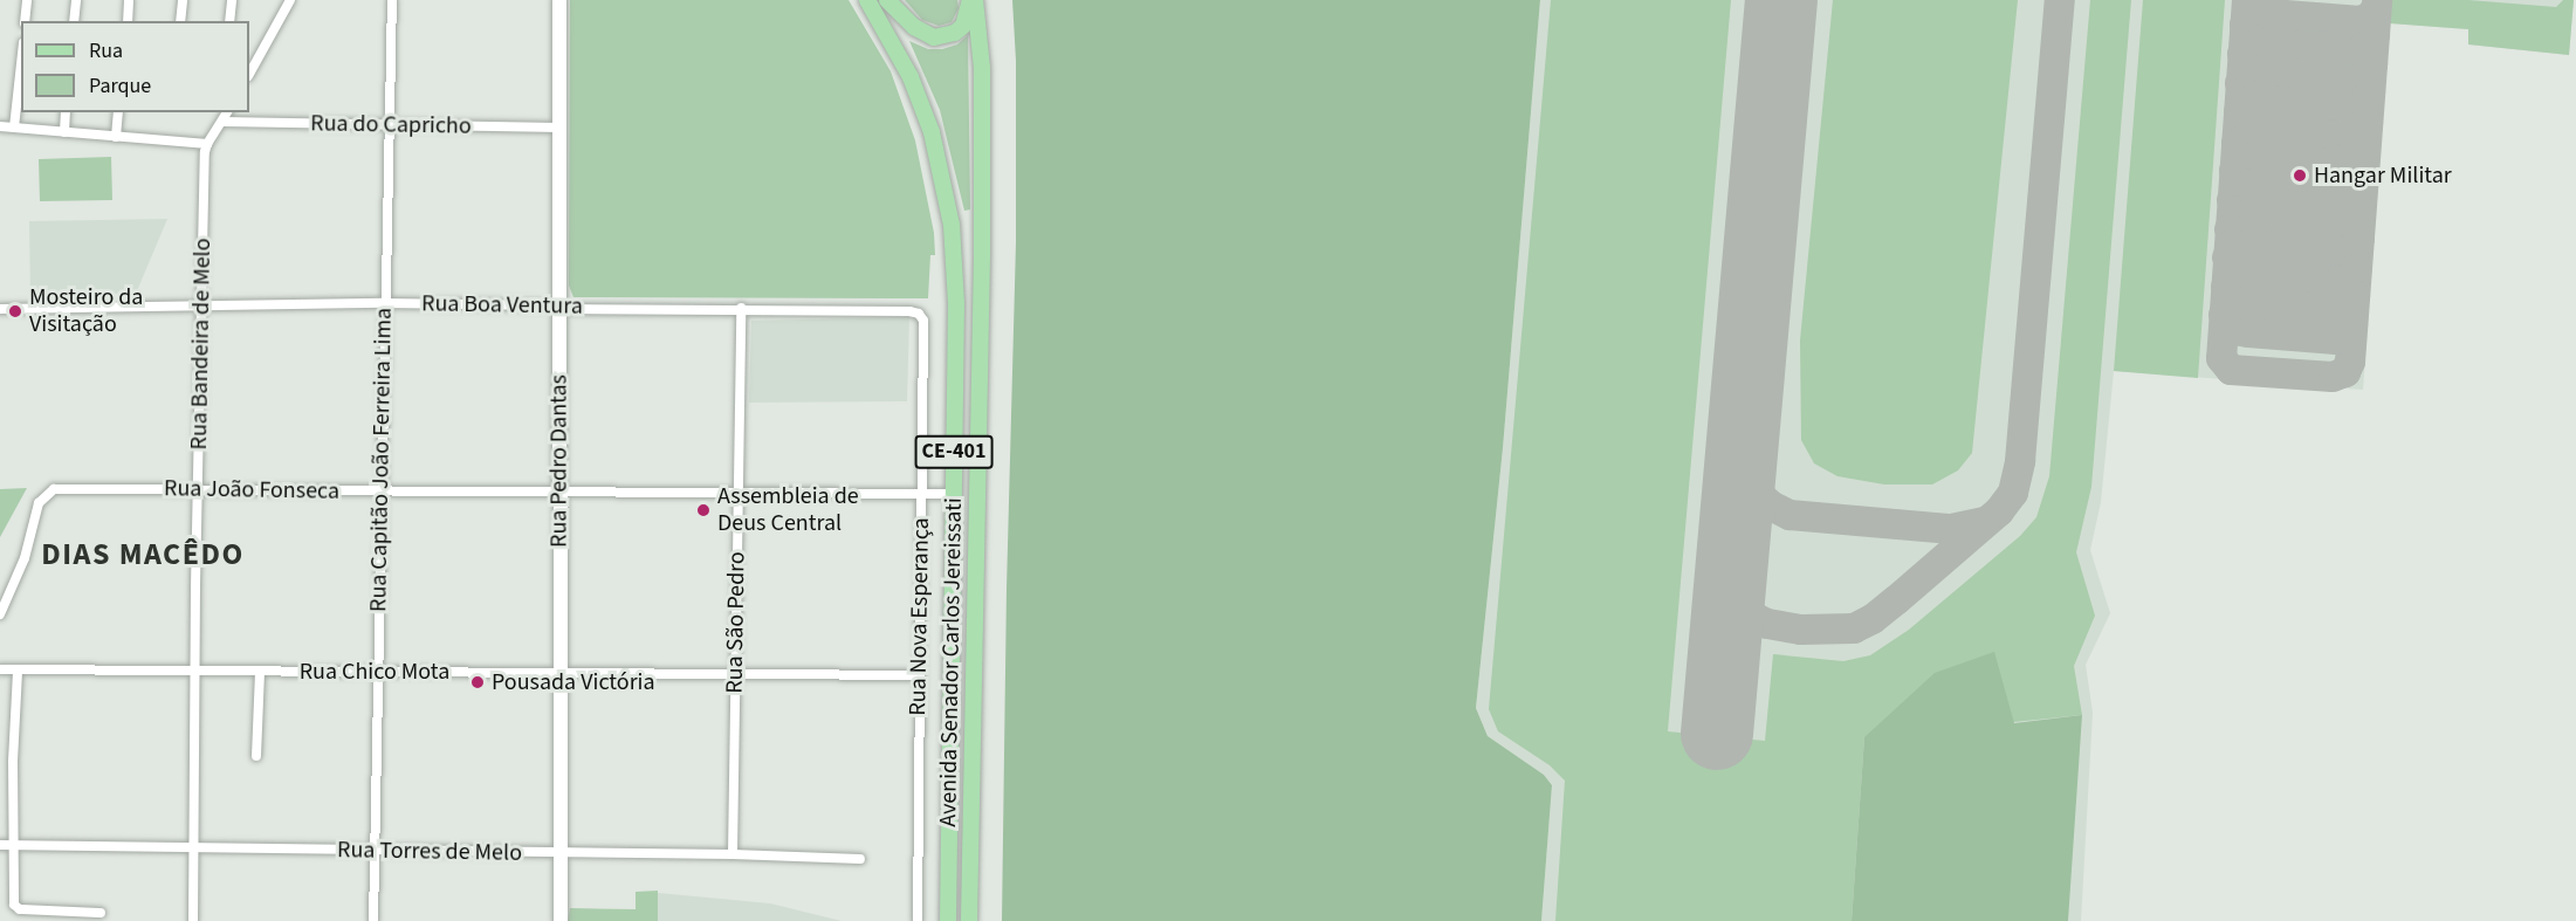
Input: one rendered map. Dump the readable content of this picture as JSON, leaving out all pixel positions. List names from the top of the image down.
{
  "streets": {
    "main road": ["CE-401", "Rua Pedro Dantas", "Avenida Senador Carlos Jereissati"],
    "street": [
      "Rua do Capricho",
      "Rua Boa Ventura",
      "Rua Bandeira de Melo",
      "Rua Capitão João Ferreira Lima",
      "Rua João Fonseca",
      "Rua Nova Esperança",
      "Rua São Pedro",
      "Rua Chico Mota",
      "Rua Torres de Melo"
    ]
  },
  "crossings": [
    ["Rua do Capricho", "Rua Capitão João Ferreira Lima"],
    ["Rua do Capricho", "Rua Pedro Dantas"],
    ["Rua Boa Ventura", "Rua Bandeira de Melo"],
    ["Rua Boa Ventura", "Rua Capitão João Ferreira Lima"],
    ["Rua Boa Ventura", "Rua Pedro Dantas"],
    ["Rua Boa Ventura", "Rua Nova Esperança"],
    ["Rua Boa Ventura", "Rua São Pedro"],
    ["Rua Bandeira de Melo", "Rua João Fonseca"],
    ["Rua Bandeira de Melo", "Rua Chico Mota"],
    ["Rua Bandeira de Melo", "Rua Torres de Melo"],
    ["Rua Capitão João Ferreira Lima", "Rua João Fonseca"],
    ["Rua Capitão João Ferreira Lima", "Rua Chico Mota"],
    ["Rua Capitão João Ferreira Lima", "Rua Torres de Melo"],
    ["Rua Pedro Dantas", "Rua João Fonseca"],
    ["Rua Pedro Dantas", "Rua Chico Mota"],
    ["Rua Pedro Dantas", "Rua Torres de Melo"],
    ["Rua João Fonseca", "Rua Nova Esperança"],
    ["Rua João Fonseca", "Rua São Pedro"],
    ["Rua João Fonseca", "Avenida Senador Carlos Jereissati"],
    ["Rua Nova Esperança", "Rua Chico Mota"],
    ["Rua São Pedro", "Rua Chico Mota"],
    ["Rua São Pedro", "Rua Torres de Melo"]
  ],
  "districts": ["DIAS MACÊDO"],
  "places": [
    "Hangar Militar",
    "Mosteiro da Visitação",
    "Assembleia de Deus Central",
    "Pousada Victória"
  ],
  "legend": ["Rua", "Parque"]
}
